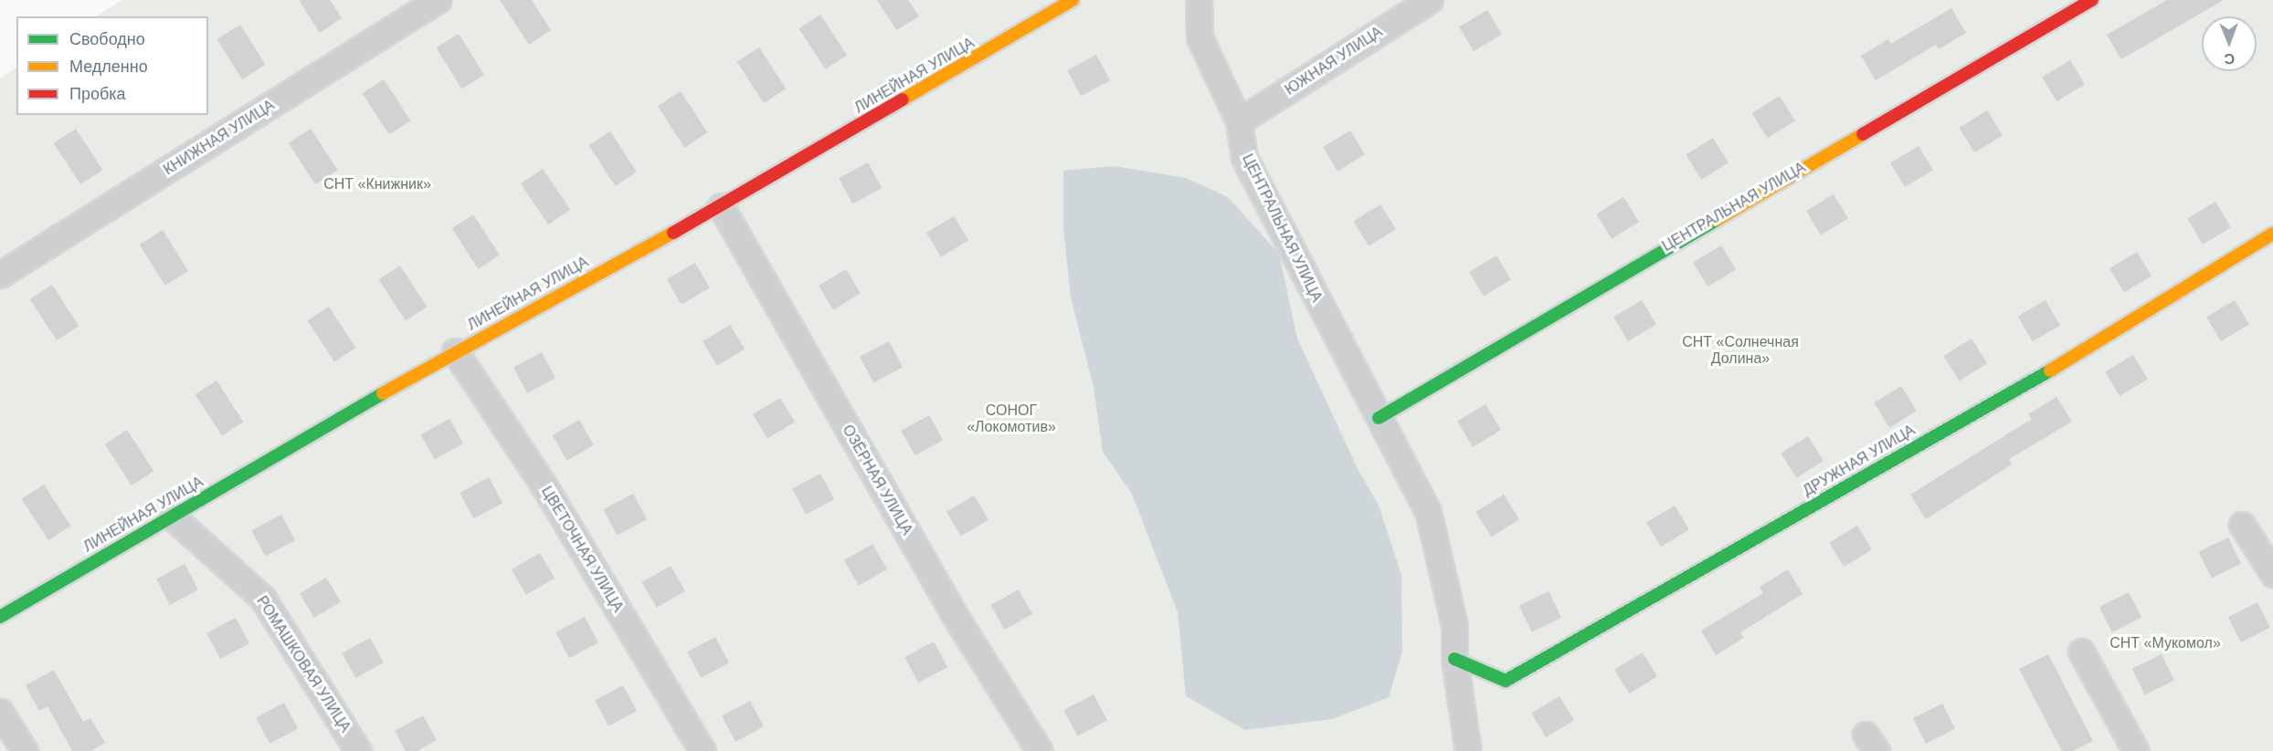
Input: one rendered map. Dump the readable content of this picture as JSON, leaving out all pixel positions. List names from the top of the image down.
{
  "streets": {
    "street": [
      "ЮЖНАЯ УЛИЦА",
      "ЛИНЕЙНАЯ УЛИЦА",
      "КНИЖНАЯ УЛИЦА",
      "ЦЕНТРАЛЬНАЯ УЛИЦА",
      "ДРУЖНАЯ УЛИЦА",
      "ОЗЁРНАЯ УЛИЦА",
      "ЦВЕТОЧНАЯ УЛИЦА",
      "РОМАШКОВАЯ УЛИЦА"
    ]
  },
  "crossings": [
    ["ЮЖНАЯ УЛИЦА", "ЦЕНТРАЛЬНАЯ УЛИЦА"],
    ["ЛИНЕЙНАЯ УЛИЦА", "ОЗЁРНАЯ УЛИЦА"],
    ["ЛИНЕЙНАЯ УЛИЦА", "ЦВЕТОЧНАЯ УЛИЦА"],
    ["ЛИНЕЙНАЯ УЛИЦА", "РОМАШКОВАЯ УЛИЦА"],
    ["ЦЕНТРАЛЬНАЯ УЛИЦА", "ДРУЖНАЯ УЛИЦА"]
  ],
  "parks": [
    "СНТ «Книжник»",
    "СНТ «Солнечная Долина»",
    "СОНОГ «Локомотив»",
    "СНТ «Мукомол»"
  ],
  "legend": ["Свободно", "Медленно", "Пробка"],
  "north": "bottom"
}
